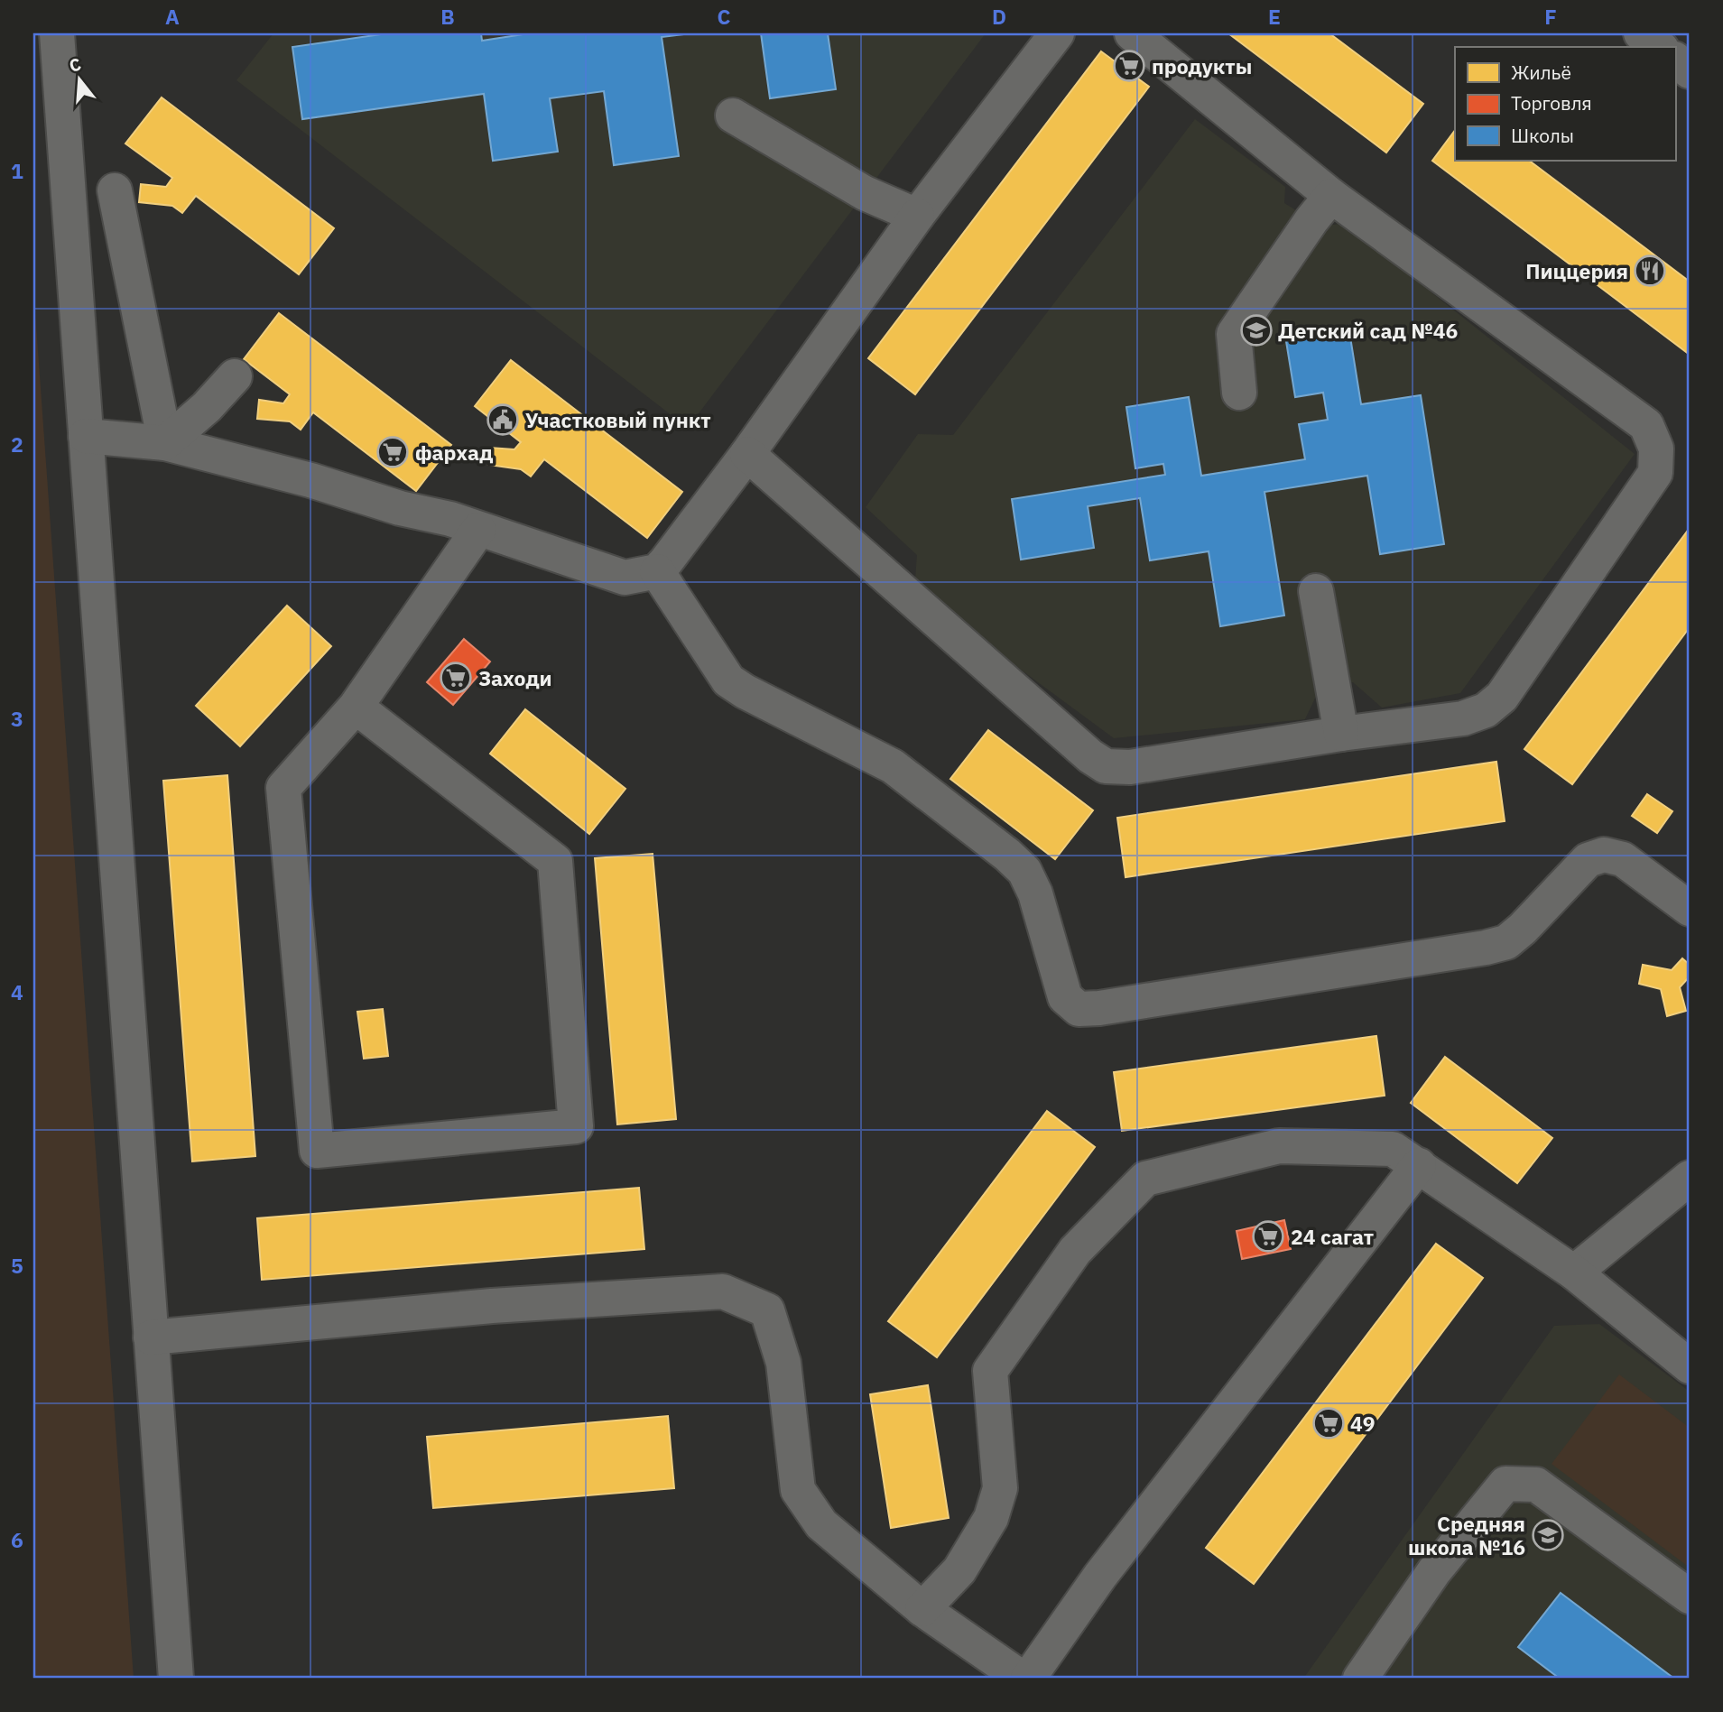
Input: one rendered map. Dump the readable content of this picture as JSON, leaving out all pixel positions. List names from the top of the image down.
{
  "places": {
    "supermarket": [
      "продукты",
      "фархад",
      "Заходи",
      "24 сагат",
      "49"
    ],
    "restaurant": ["Пиццерия"],
    "school or university": ["Детский сад №46", "Средняя школа №16"],
    "public building": ["Участковый пункт"]
  },
  "legend": ["Жильё", "Торговля", "Школы"],
  "north": "top",
  "grid": {
    "columns": [
      "A",
      "B",
      "C",
      "D",
      "E",
      "F"
    ],
    "rows": [
      "1",
      "2",
      "3",
      "4",
      "5",
      "6"
    ]
  }
}
